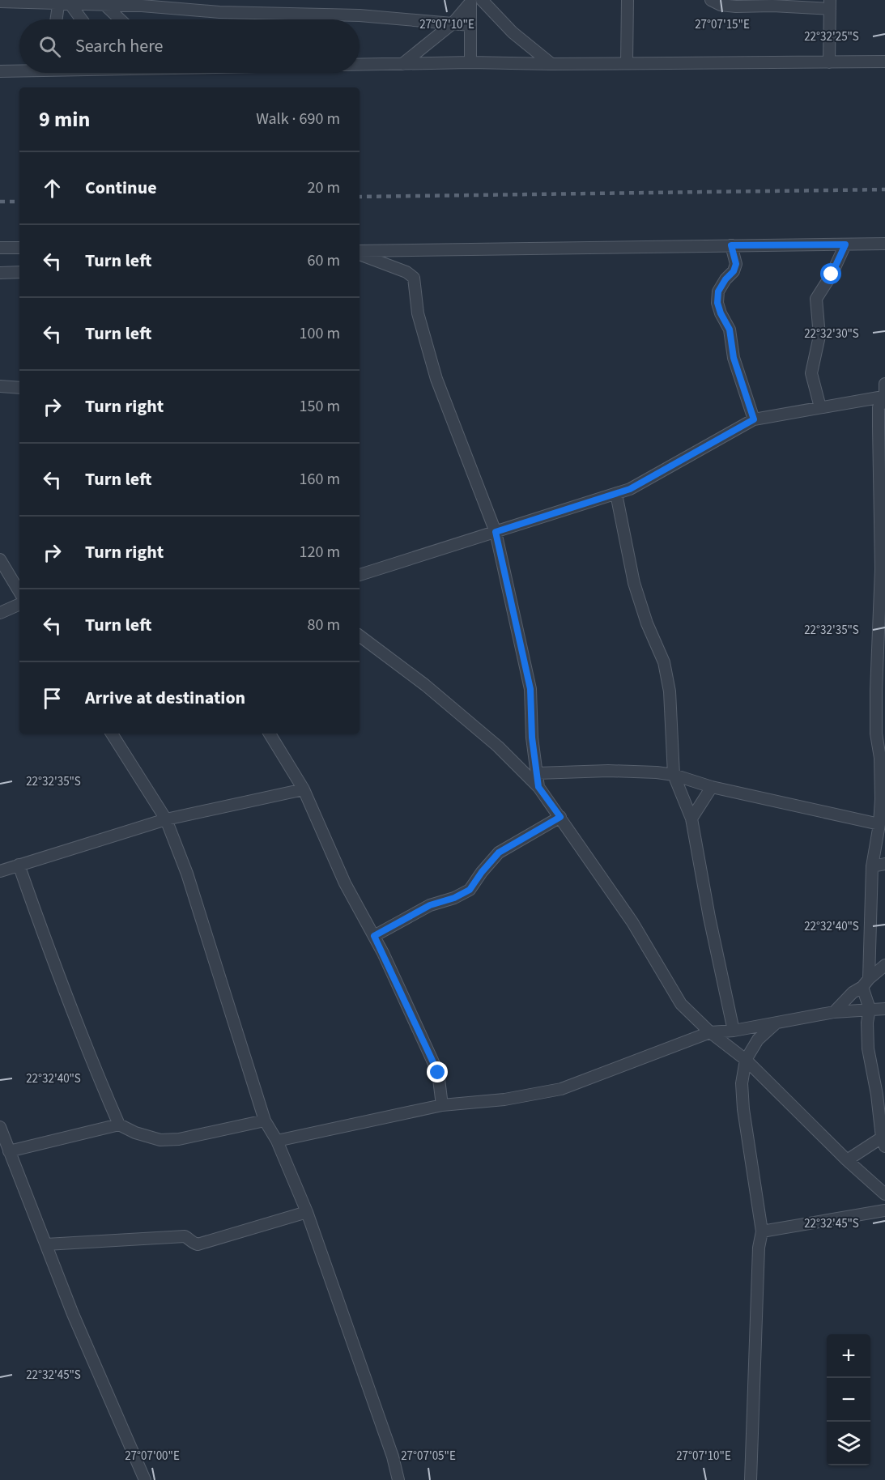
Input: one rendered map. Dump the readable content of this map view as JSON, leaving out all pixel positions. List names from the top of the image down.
{
  "page": {
    "search": "Search here",
    "heading": ["9 min", "Walk · 690 m"],
    "list": [
      ["Continue", "20 m"],
      ["Turn left", "60 m"],
      ["Turn left", "100 m"],
      ["Turn right", "150 m"],
      ["Turn left", "160 m"],
      ["Turn right", "120 m"],
      ["Turn left", "80 m"],
      "Arrive at destination"
    ],
    "map_buttons": ["+", "−"]
  },
  "coordinates": [
    "27°07'10\"E",
    "27°07'15\"E",
    "22°32'25\"S",
    "22°32'30\"S",
    "22°32'35\"S",
    "22°32'40\"S",
    "22°32'45\"S",
    "27°07'00\"E",
    "27°07'05\"E"
  ]
}
